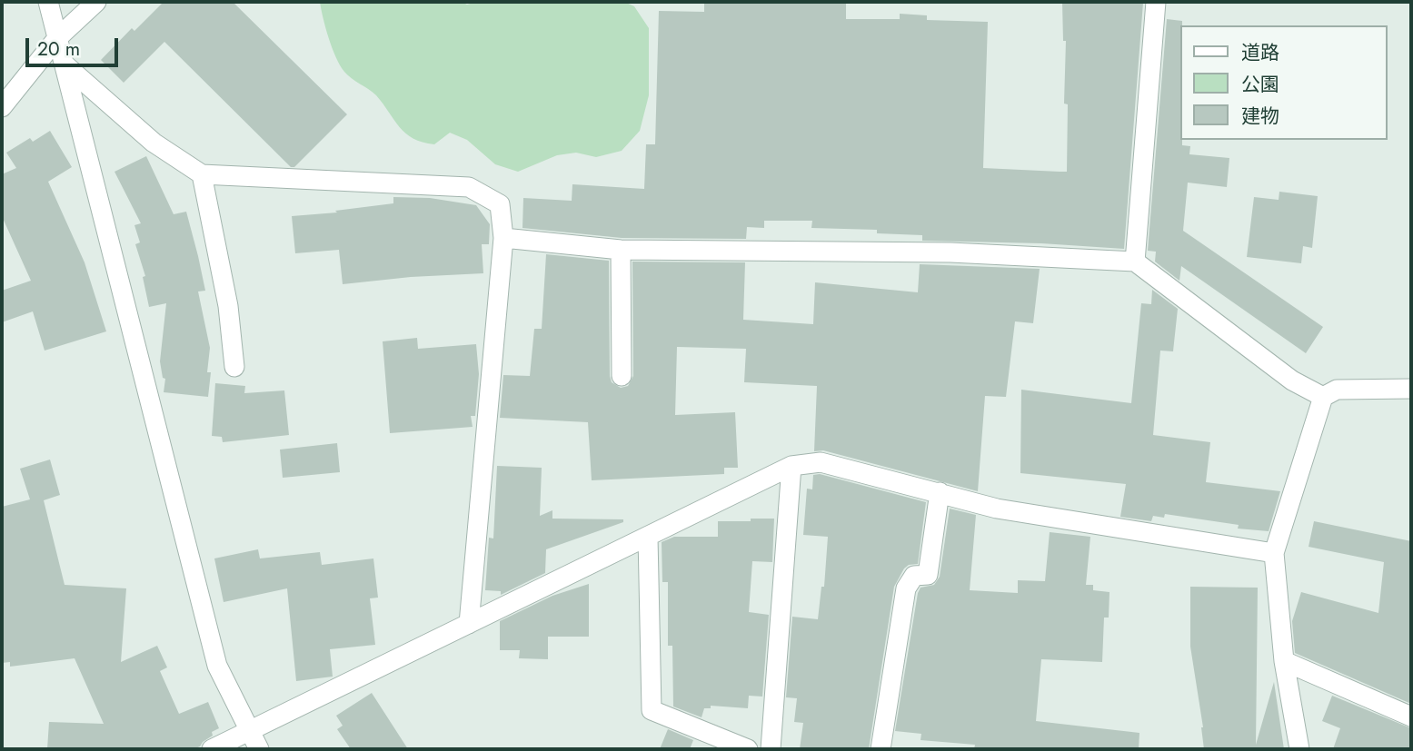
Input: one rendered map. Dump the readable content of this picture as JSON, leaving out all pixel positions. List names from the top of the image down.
{
  "legend": ["道路", "公園", "建物"],
  "scale_bar": "20 m"
}
